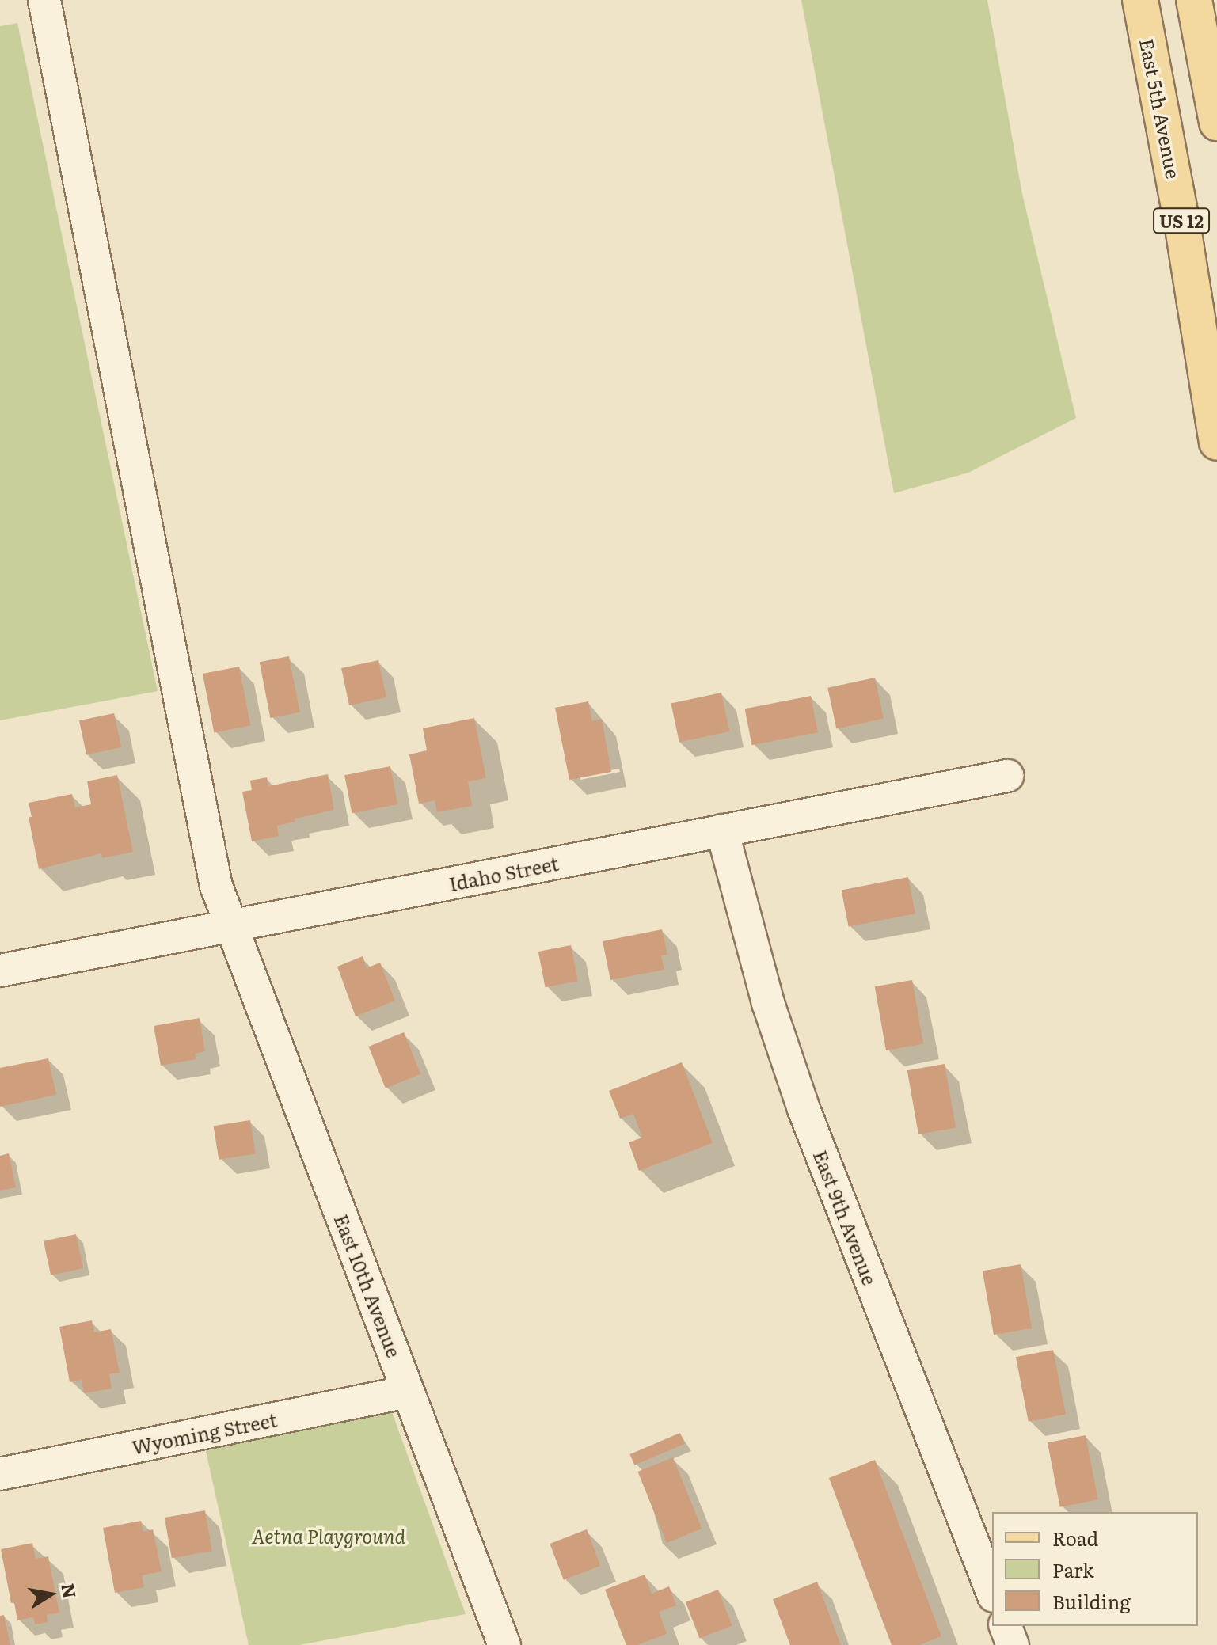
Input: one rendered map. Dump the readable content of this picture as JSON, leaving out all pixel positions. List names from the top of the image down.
{
  "streets": {
    "main road": ["East 5th Avenue", "US 12"],
    "street": [
      "Idaho Street",
      "East 9th Avenue",
      "East 10th Avenue",
      "Wyoming Street"
    ]
  },
  "crossings": [
    ["Idaho Street", "East 9th Avenue"],
    ["Idaho Street", "East 10th Avenue"],
    ["East 10th Avenue", "Wyoming Street"]
  ],
  "parks": ["Aetna Playground"],
  "legend": ["Road", "Park", "Building"],
  "north": "right"
}
